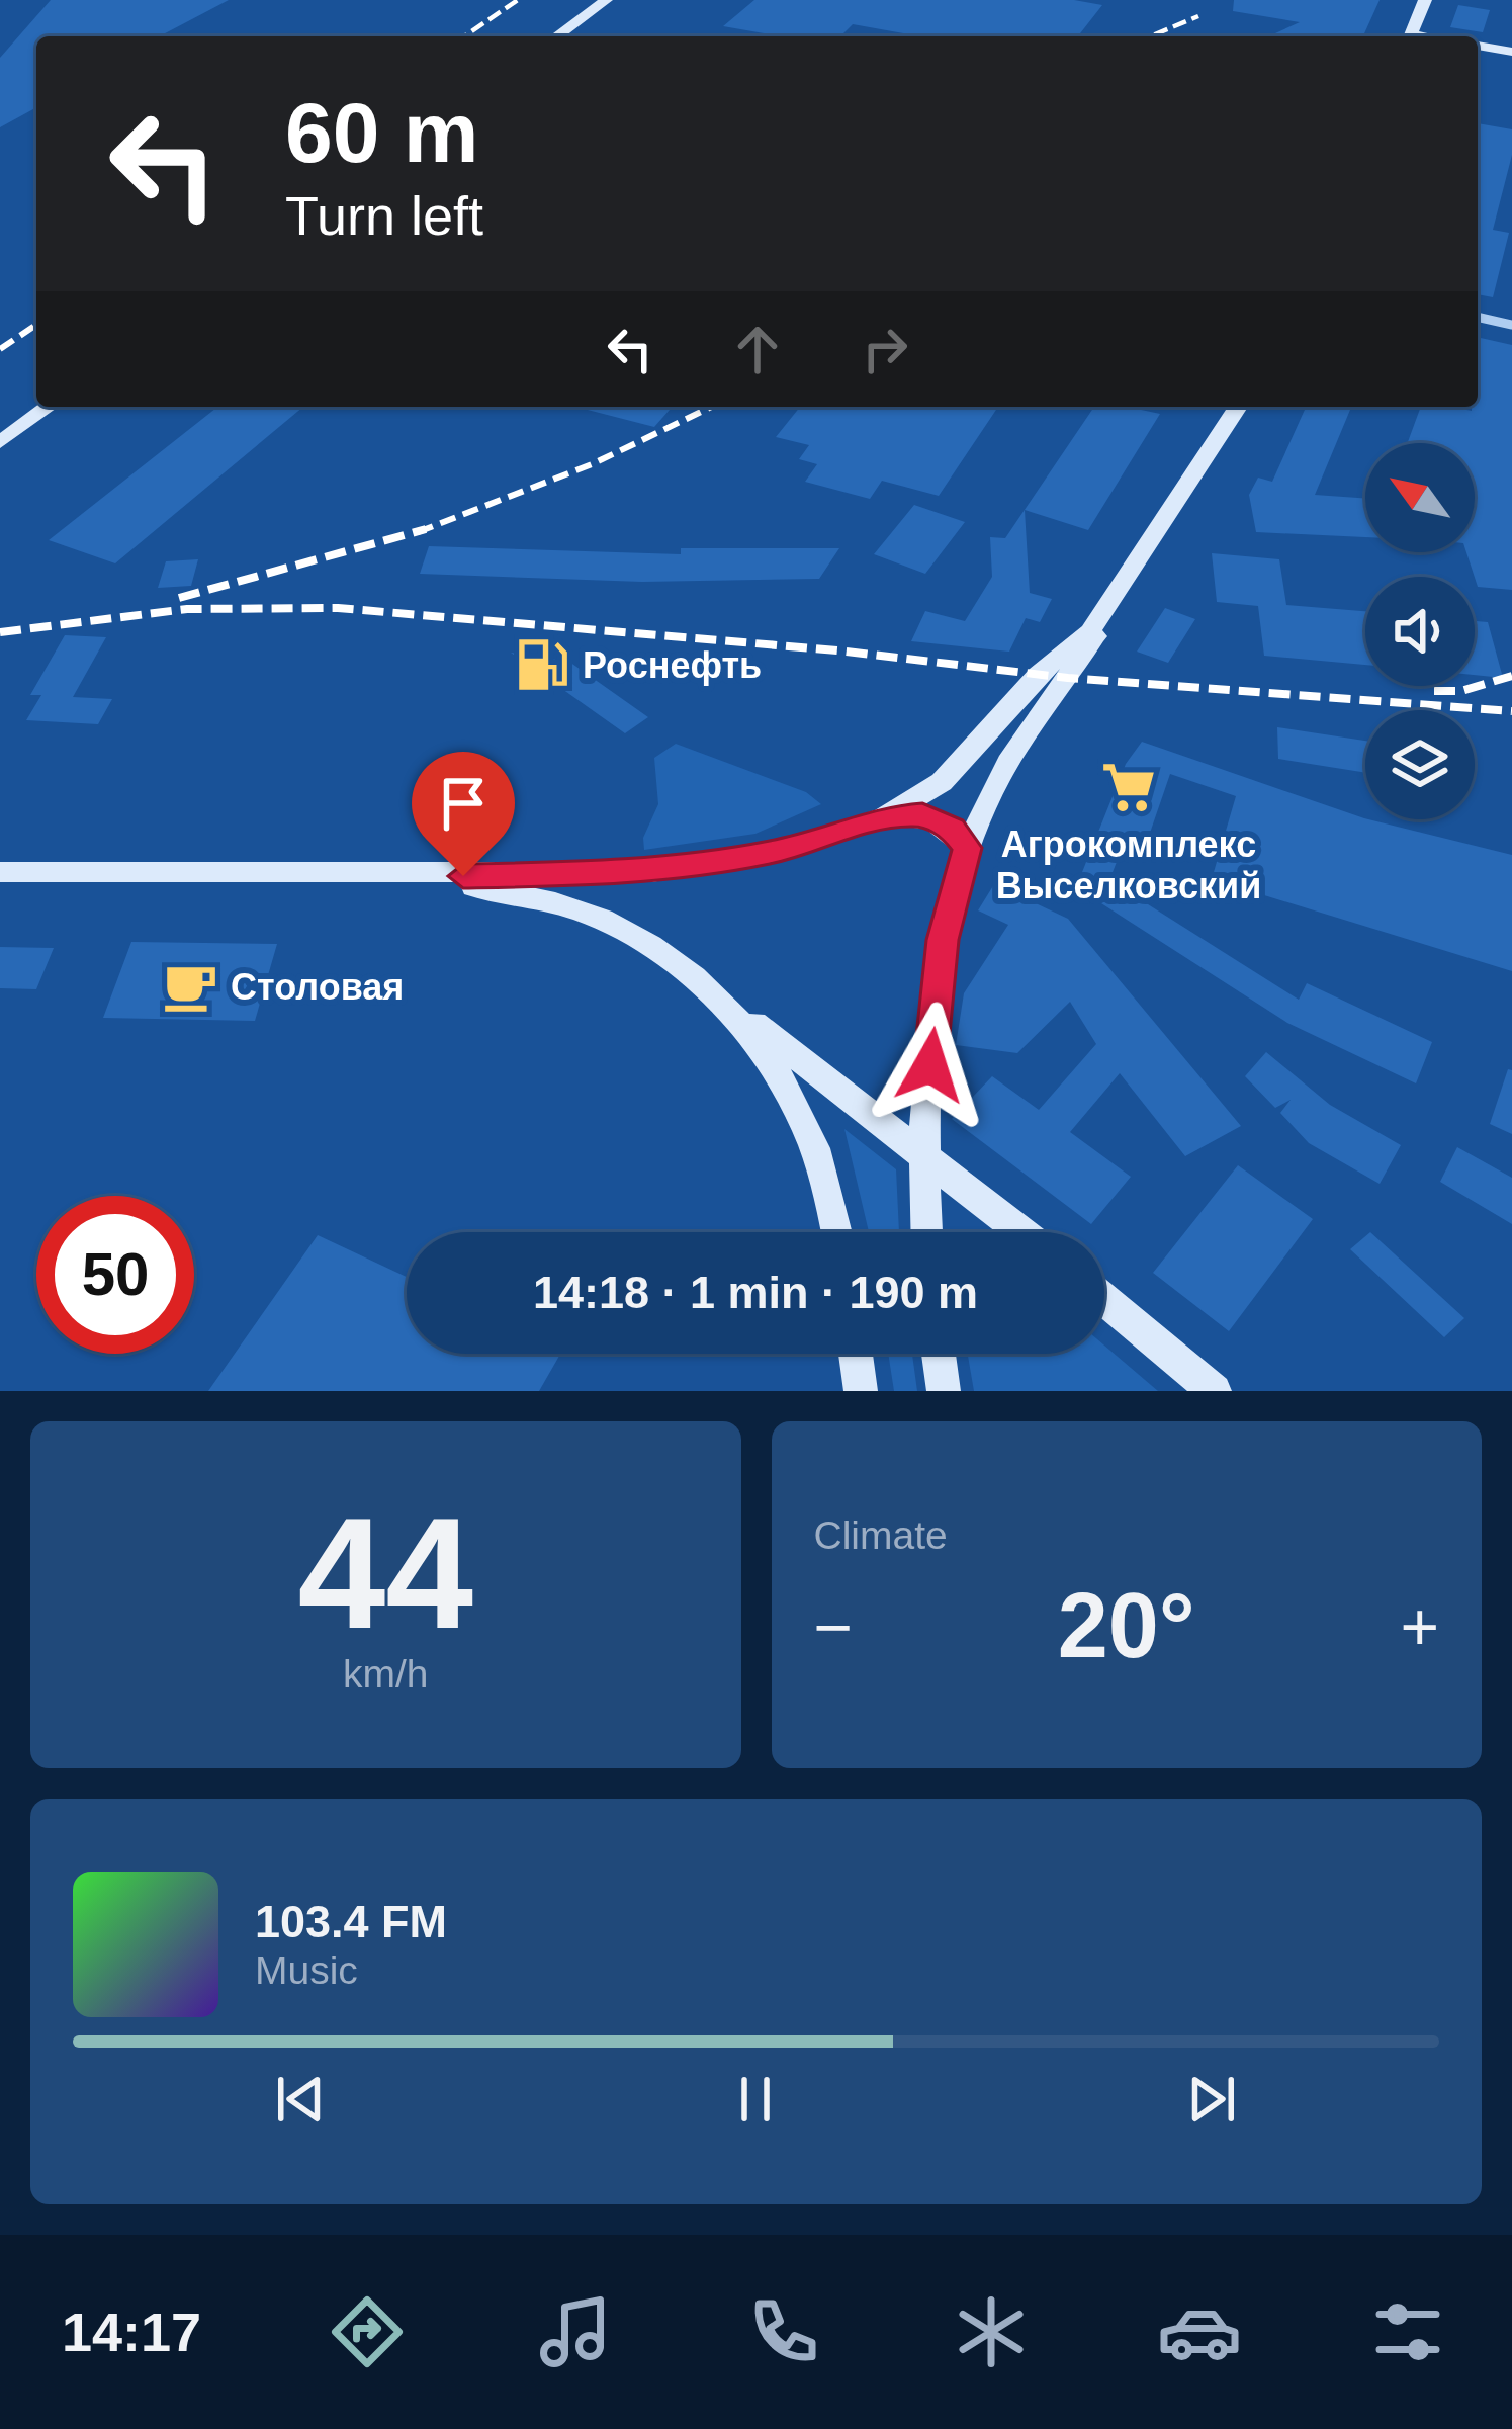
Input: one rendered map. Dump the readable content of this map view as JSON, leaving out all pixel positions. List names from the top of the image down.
{
  "places": {
    "fuel station": ["Роснефть"],
    "supermarket": ["Агрокомплекс Выселковский"],
    "cafe": ["Столовая"]
  },
  "north": "top left",
  "page": {
    "turn": ["60 m", "Turn left"],
    "limit": "50",
    "trip": "14:18 · 1 min · 190 m",
    "tile": [
      ["44", "km/h"],
      "Climate"
    ],
    "heat": ["−", "20°", "+"],
    "song": ["103.4 FM", "Music"],
    "tabs": "14:17"
  }
}
